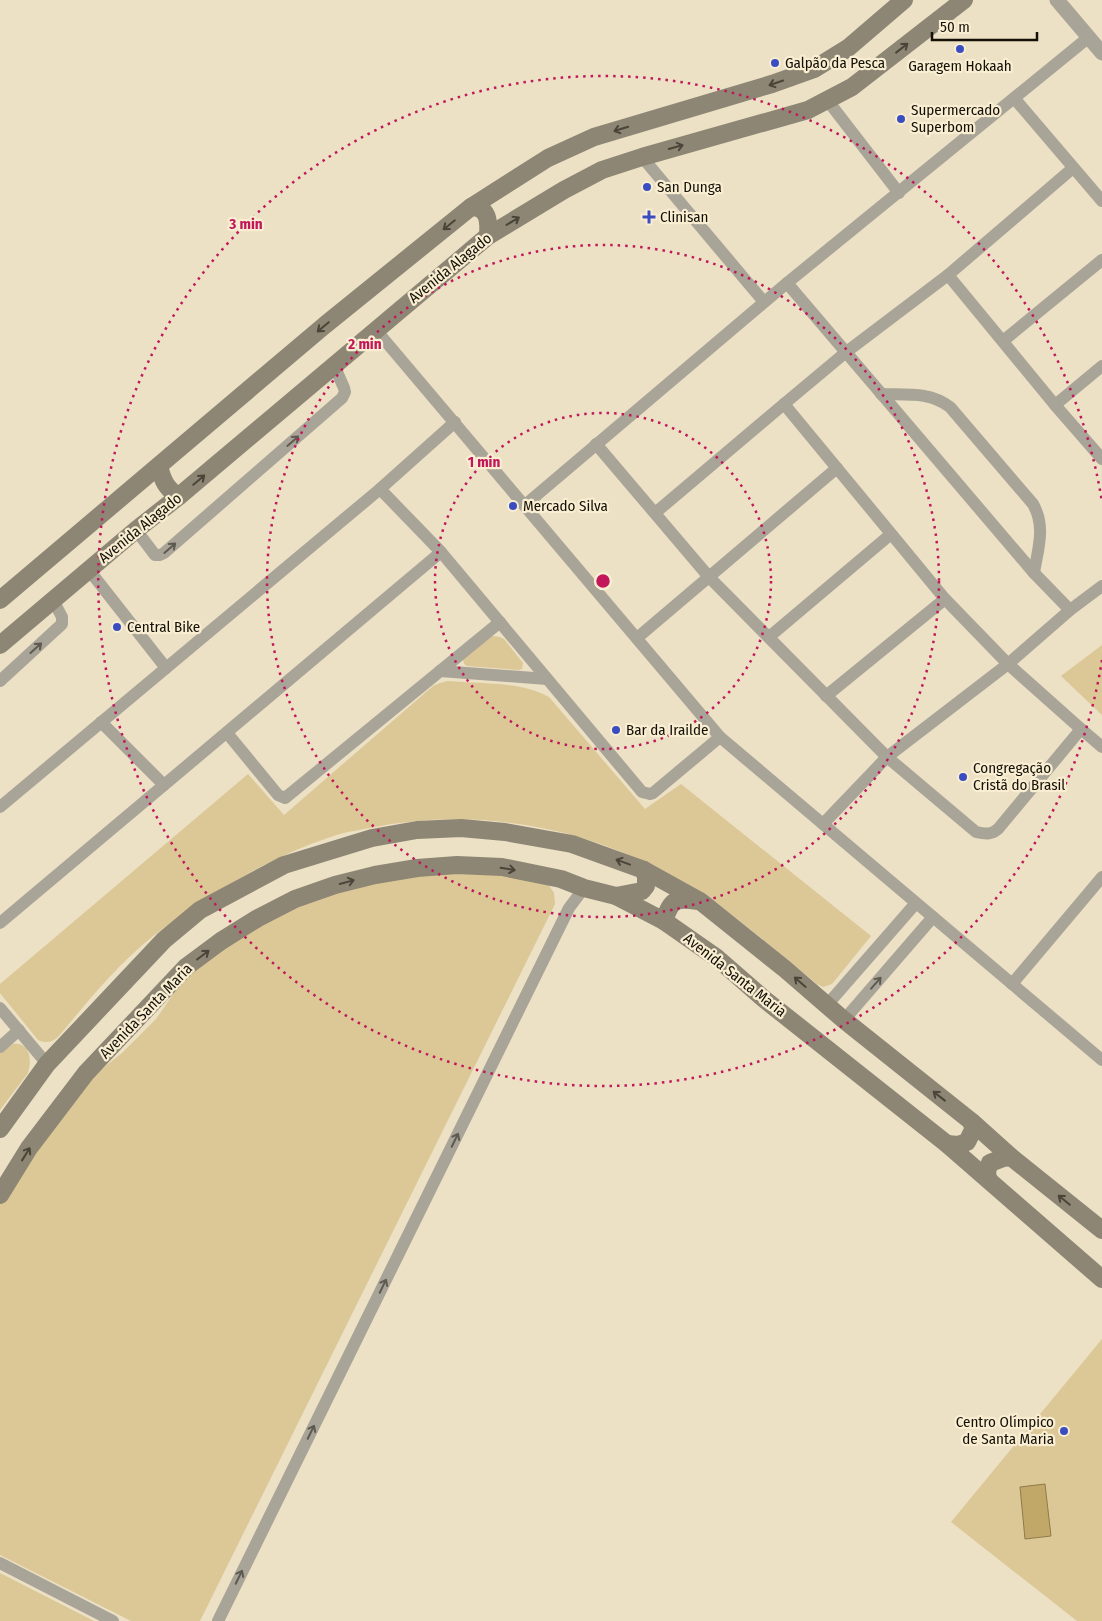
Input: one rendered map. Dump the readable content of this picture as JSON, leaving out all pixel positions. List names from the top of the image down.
{
  "streets": {
    "main road": ["Avenida Alagado", "Avenida Santa Maria"]
  },
  "places": {
    "other": [
      "Garagem Hokaah",
      "Galpão da Pesca",
      "Supermercado Superbom",
      "San Dunga",
      "Mercado Silva",
      "Central Bike",
      "Bar da Irailde",
      "Congregação Cristã do Brasil",
      "Centro Olímpico de Santa Maria"
    ],
    "health": ["Clinisan"]
  },
  "scale_bar": "50 m",
  "rings": ["3 min", "2 min", "1 min"]
}
